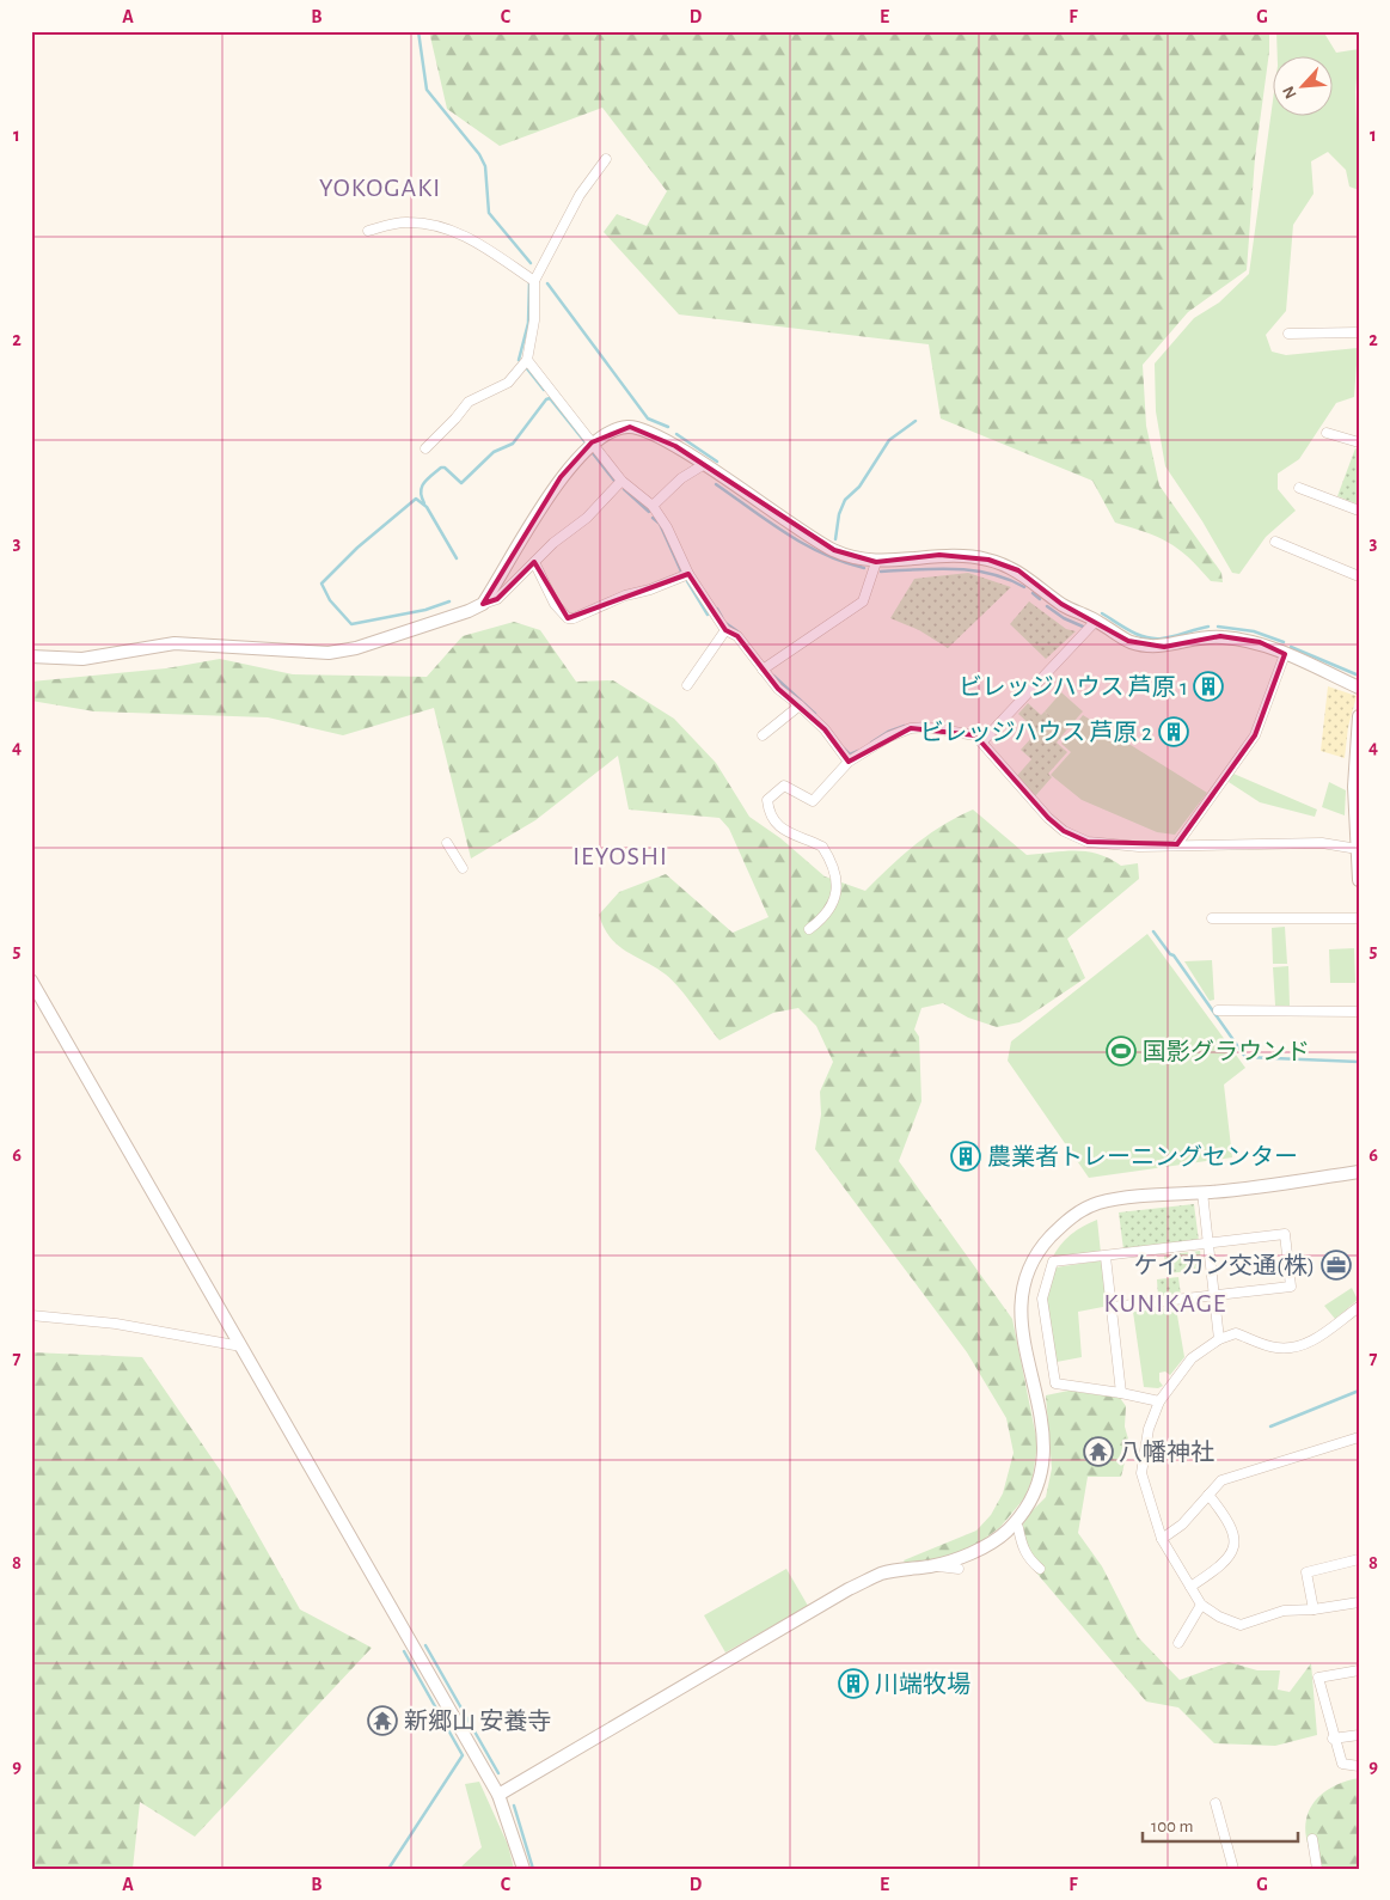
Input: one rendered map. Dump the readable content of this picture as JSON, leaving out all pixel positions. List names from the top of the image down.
{
  "districts": ["YOKOGAKI", "IEYOSHI", "KUNIKAGE"],
  "places": {
    "building": [
      "ビレッジハウス 芦原 1",
      "ビレッジハウス 芦原 2",
      "農業者トレーニングセンター",
      "川端牧場"
    ],
    "sports": ["国影グラウンド"],
    "office": ["ケイカン交通(株)"],
    "temple": ["八幡神社", "新郷山 安養寺"]
  },
  "scale_bar": "100 m",
  "north": "bottom left",
  "grid": {
    "columns": [
      "A",
      "B",
      "C",
      "D",
      "E",
      "F",
      "G"
    ],
    "rows": [
      "1",
      "2",
      "3",
      "4",
      "5",
      "6",
      "7",
      "8",
      "9"
    ]
  }
}
